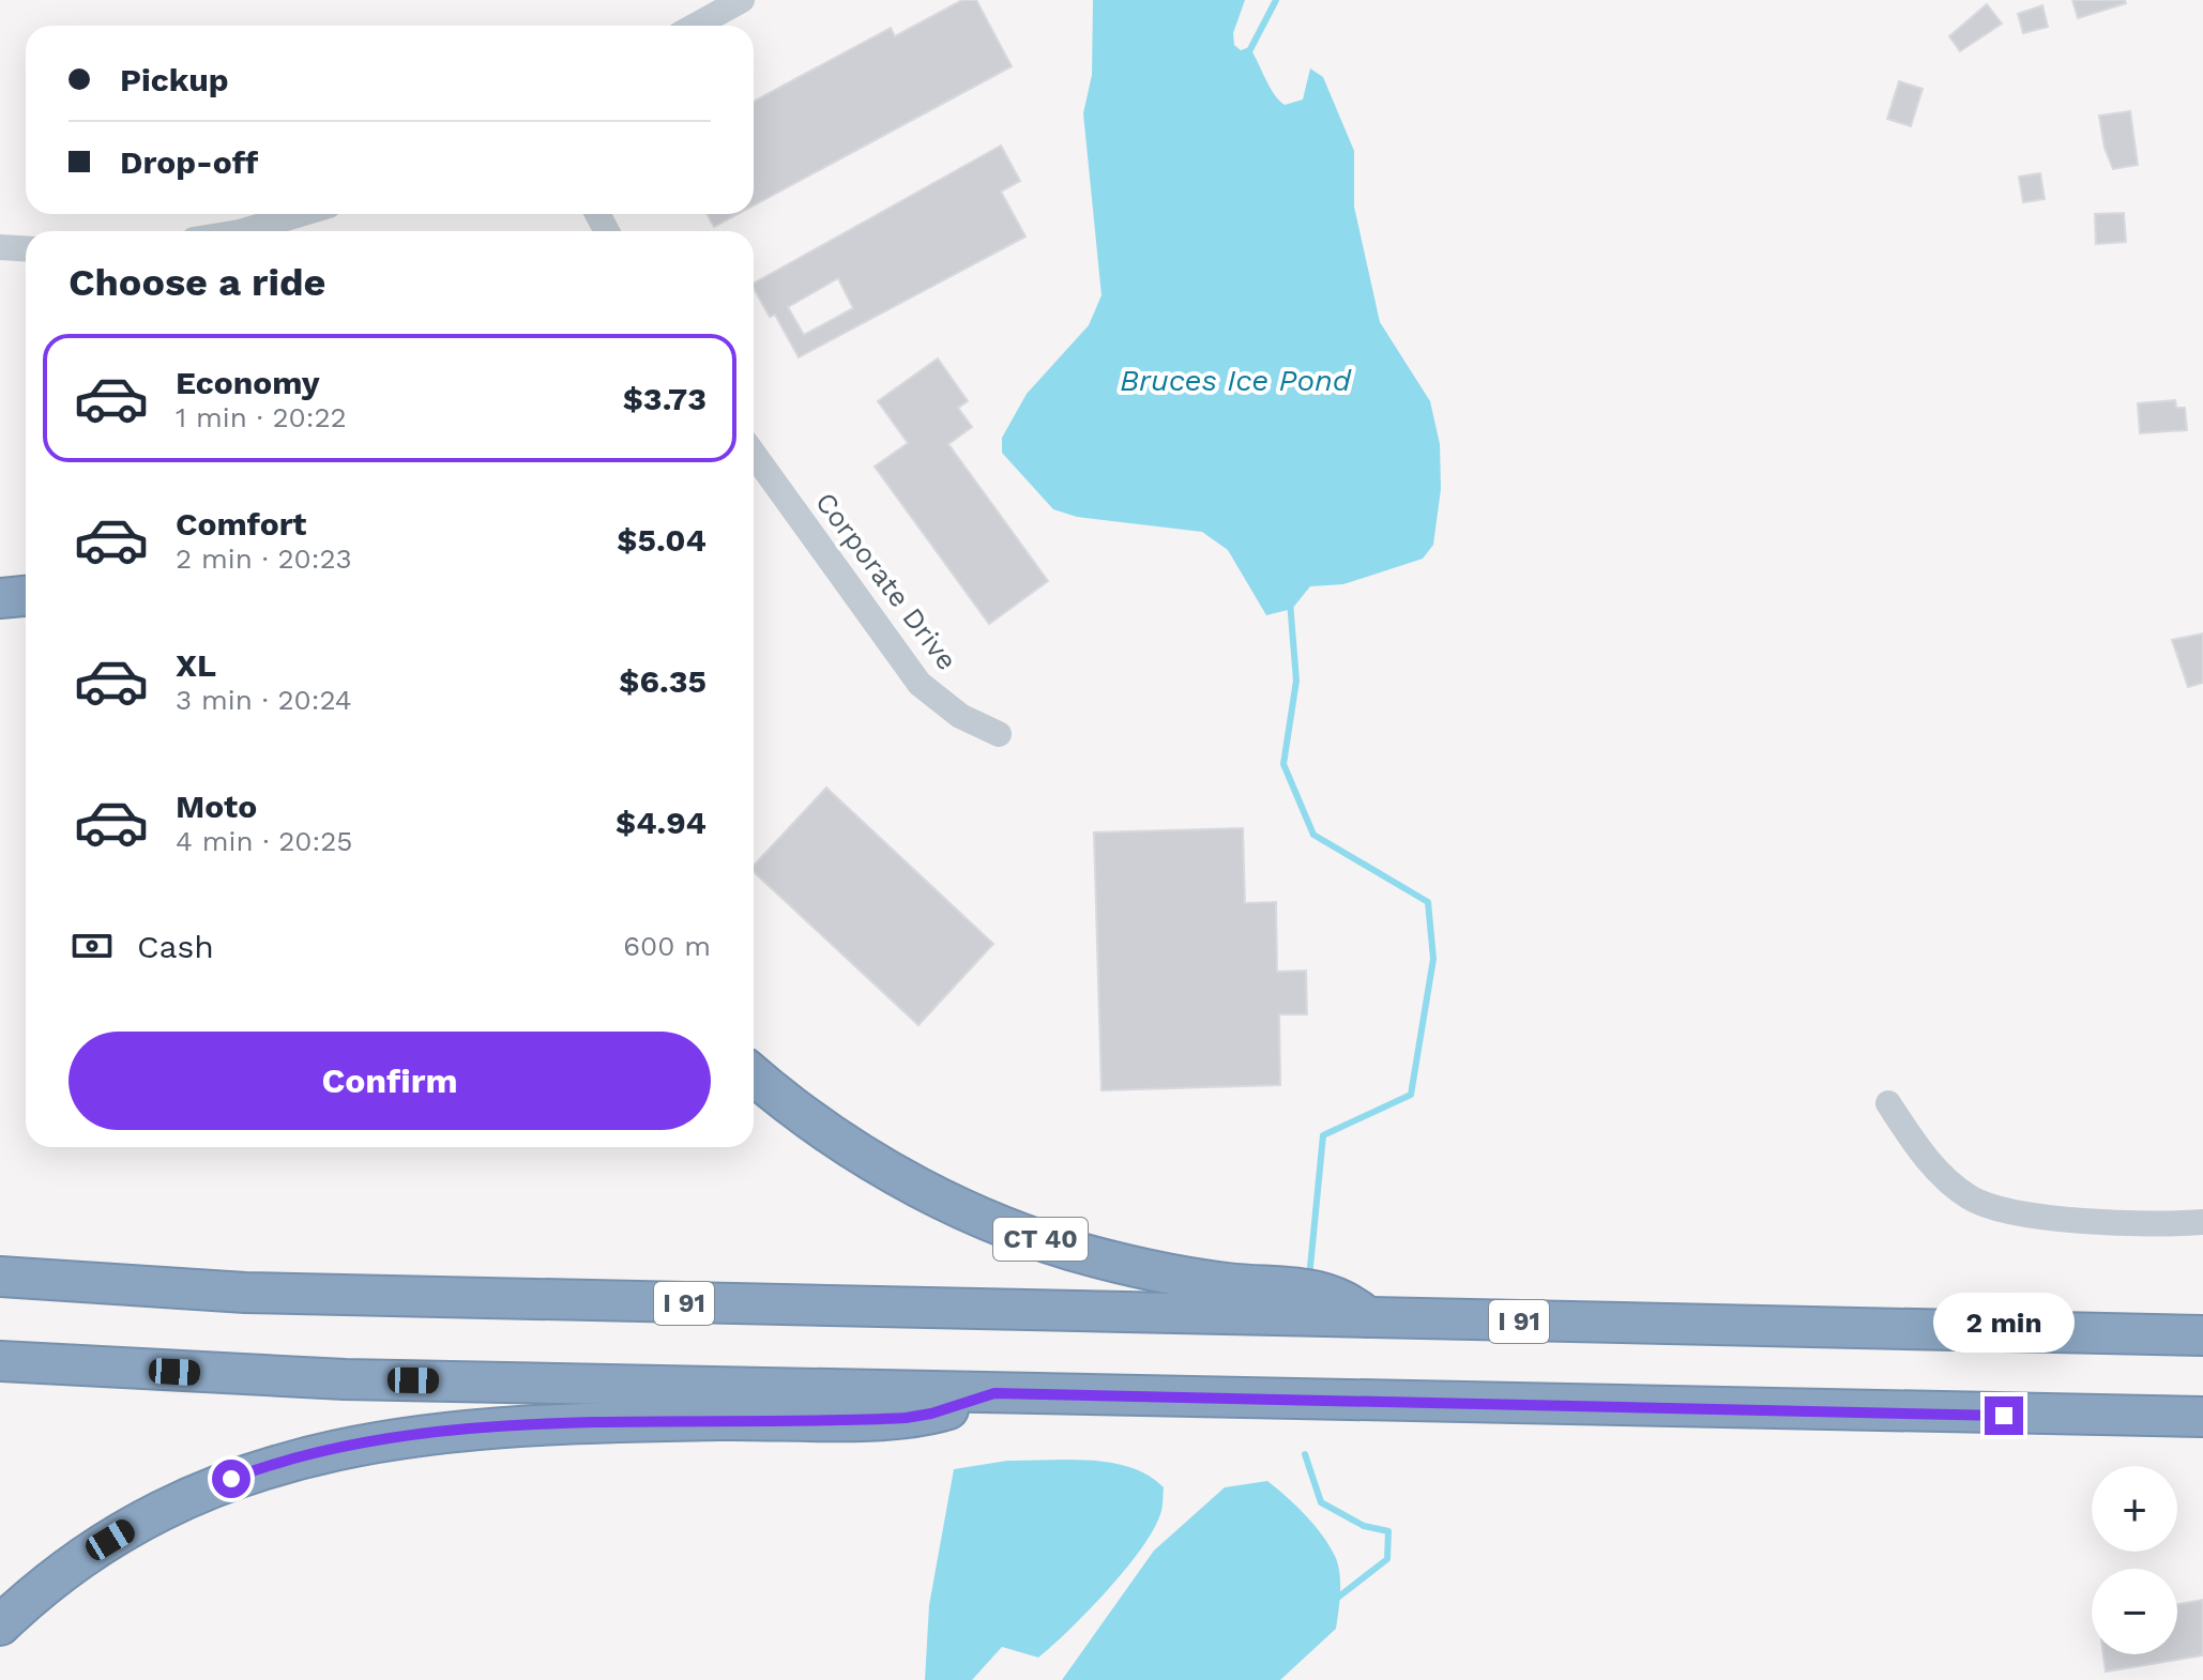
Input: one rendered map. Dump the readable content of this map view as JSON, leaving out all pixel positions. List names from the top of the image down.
{
  "streets": {
    "highway": ["CT 40", "I 91"],
    "street": ["Corporate Drive"]
  },
  "crossings": [
    ["CT 40", "I 91"]
  ],
  "water": ["Bruces Ice Pond"],
  "page": {
    "banner": ["Pickup", "Drop-off"],
    "heading": "Choose a ride",
    "list": [
      {
        "name": "Economy",
        "note": "1 min · 20:22",
        "value": "$3.73"
      },
      {
        "name": "Comfort",
        "note": "2 min · 20:23",
        "value": "$5.04"
      },
      {
        "name": "XL",
        "note": "3 min · 20:24",
        "value": "$6.35"
      },
      {
        "name": "Moto",
        "note": "4 min · 20:25",
        "value": "$4.94"
      }
    ],
    "pay": ["Cash", "600 m"],
    "buttons": "Confirm",
    "bubble": "2 min",
    "map_buttons": ["+", "−"]
  }
}
